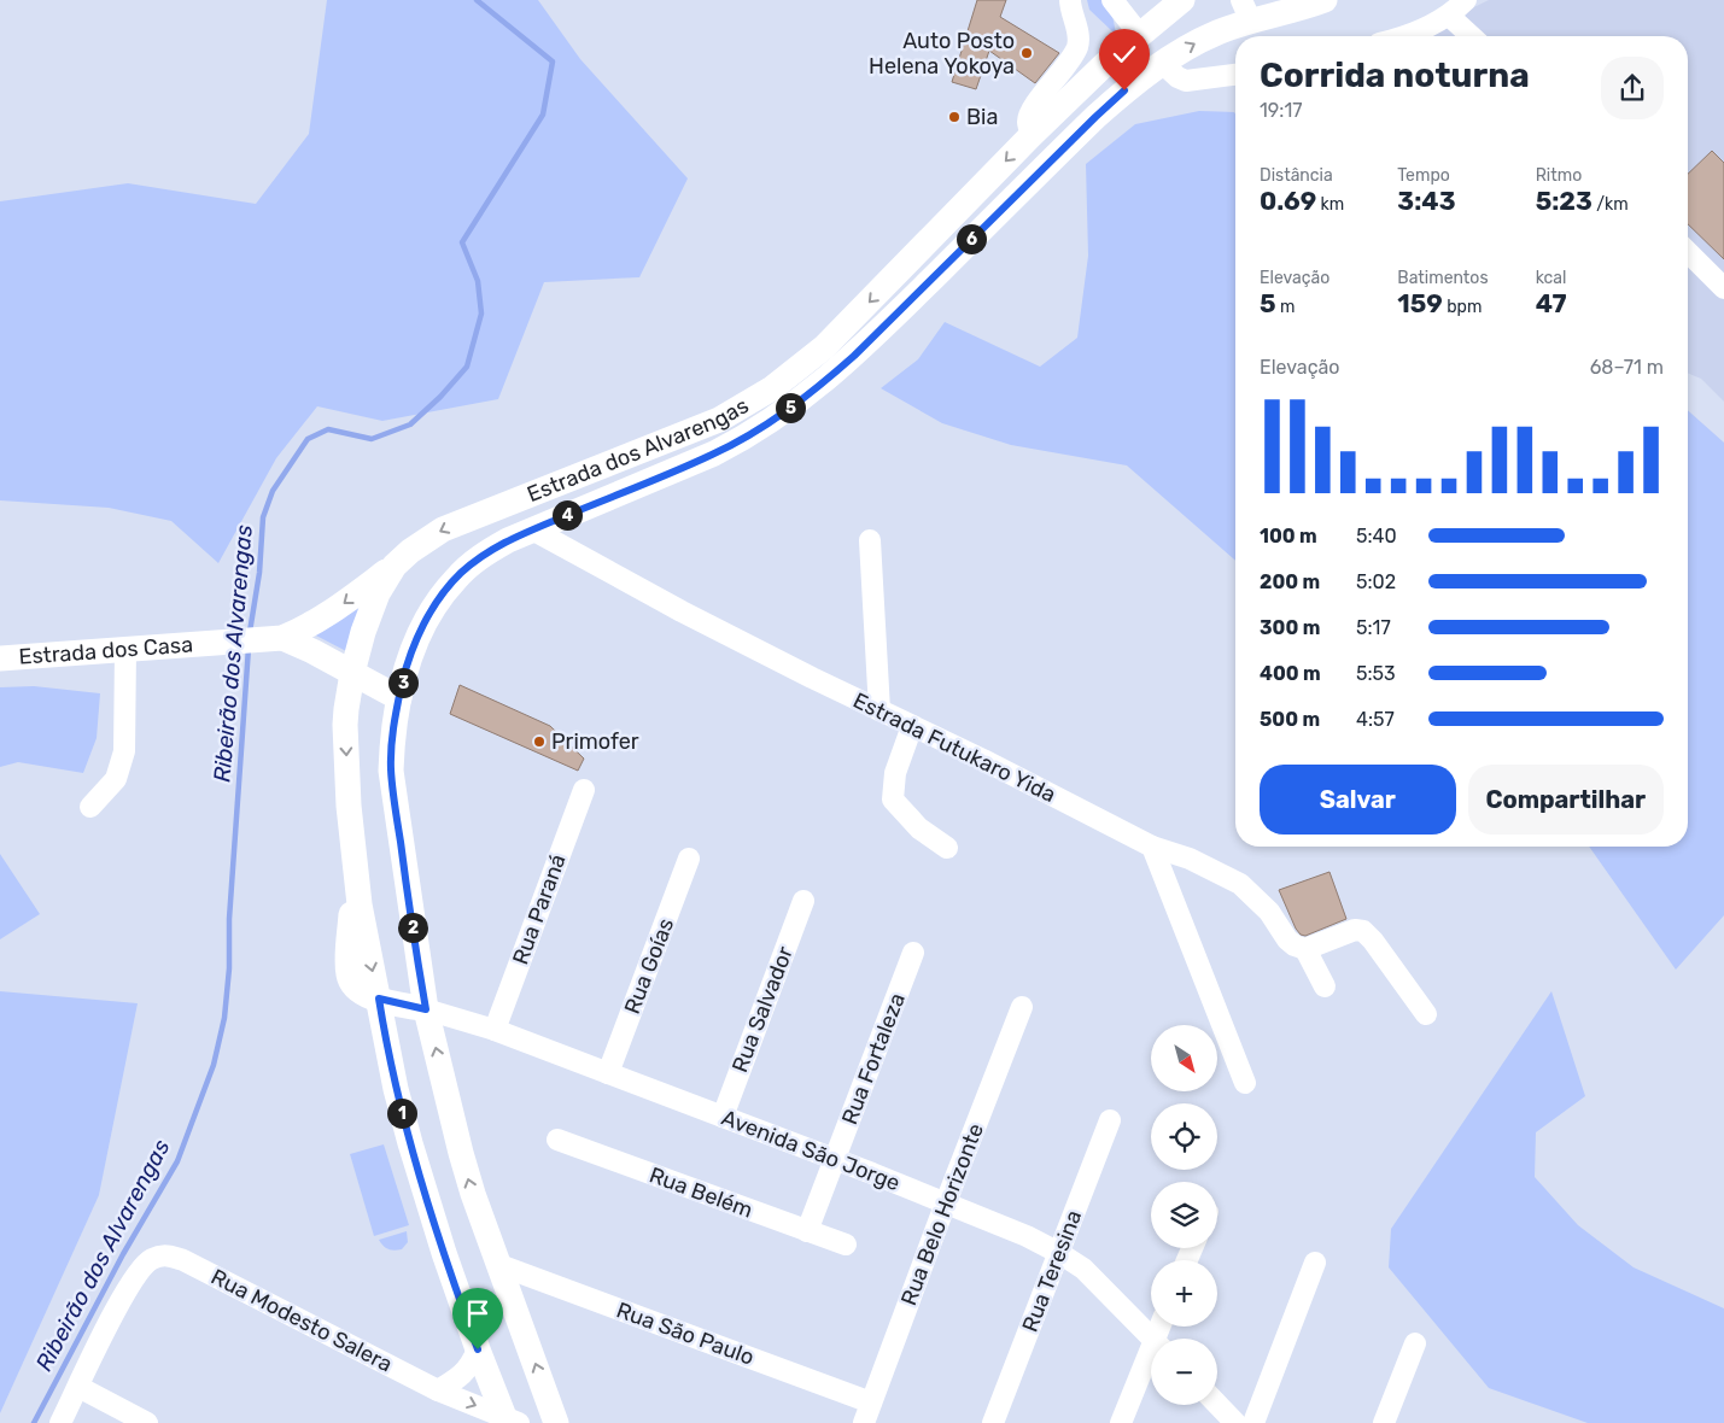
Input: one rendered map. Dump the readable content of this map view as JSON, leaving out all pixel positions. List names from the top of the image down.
{
  "streets": {
    "main road": ["Estrada dos Alvarengas", "Estrada dos Casa"],
    "street": [
      "Estrada Futukaro Yida",
      "Rua Paraná",
      "Rua Goías",
      "Rua Salvador",
      "Rua Fortaleza",
      "Avenida São Jorge",
      "Rua Belém",
      "Rua Belo Horizonte",
      "Rua Teresina",
      "Rua Modesto Salera",
      "Rua São Paulo"
    ]
  },
  "crossings": [
    ["Estrada dos Alvarengas", "Estrada Futukaro Yida"],
    ["Estrada dos Alvarengas", "Avenida São Jorge"],
    ["Estrada dos Alvarengas", "Rua Modesto Salera"],
    ["Estrada dos Alvarengas", "Rua São Paulo"],
    ["Rua Paraná", "Avenida São Jorge"],
    ["Rua Goías", "Avenida São Jorge"],
    ["Rua Salvador", "Avenida São Jorge"],
    ["Rua Fortaleza", "Avenida São Jorge"],
    ["Rua Fortaleza", "Rua Belém"],
    ["Avenida São Jorge", "Rua Belo Horizonte"],
    ["Avenida São Jorge", "Rua Teresina"],
    ["Rua Belo Horizonte", "Rua São Paulo"]
  ],
  "water": ["Ribeirão dos Alvarengas"],
  "places": ["Auto Posto Helena Yokoya", "Bia", "Primofer"],
  "north": "bottom right",
  "page": {
    "heading": ["Corrida noturna", "19:17"],
    "stats": [
      ["Distância", "0.69 km"],
      ["Tempo", "3:43"],
      ["Ritmo", "5:23 /km"],
      ["Elevação", "5 m"],
      ["Batimentos", "159 bpm"],
      ["kcal", "47"]
    ],
    "pins": [
      "6",
      "5",
      "4",
      "3",
      "2",
      "1"
    ],
    "chart": ["Elevação", "68–71 m"],
    "list": [
      {
        "name": "100 m",
        "note": "5:40"
      },
      {
        "name": "200 m",
        "note": "5:02"
      },
      {
        "name": "300 m",
        "note": "5:17"
      },
      {
        "name": "400 m",
        "note": "5:53"
      },
      {
        "name": "500 m",
        "note": "4:57"
      }
    ],
    "buttons": ["Salvar", "Compartilhar"],
    "map_buttons": ["+", "−"]
  }
}
